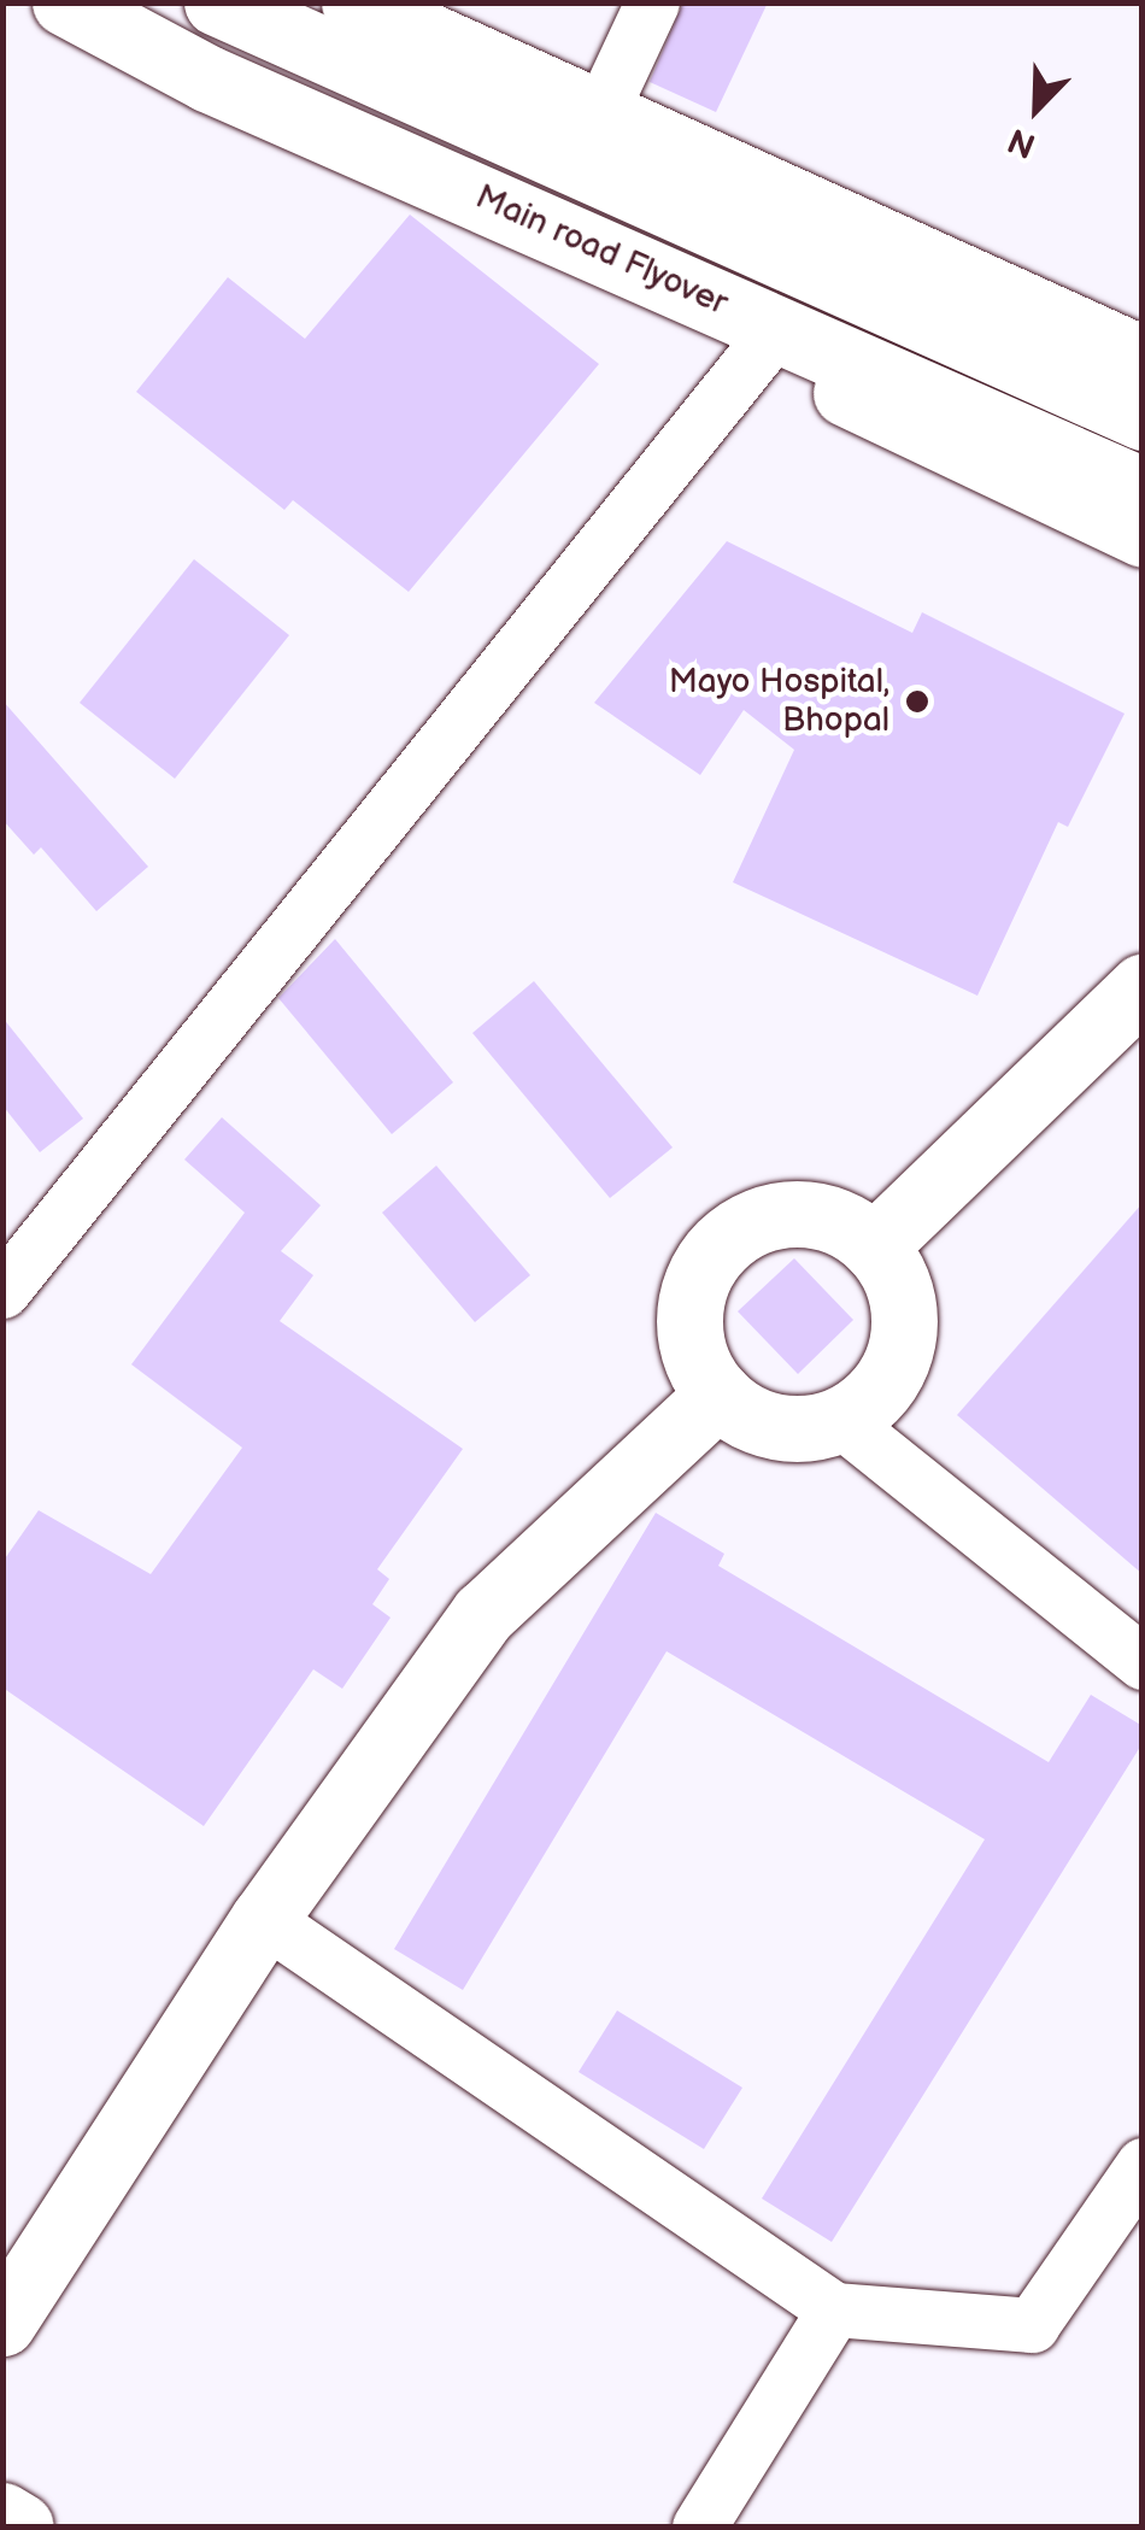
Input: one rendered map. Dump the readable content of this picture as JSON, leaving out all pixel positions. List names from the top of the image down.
{
  "streets": {
    "street": ["Main road Flyover"]
  },
  "places": ["Mayo Hospital, Bhopal"],
  "north": "bottom left"
}
